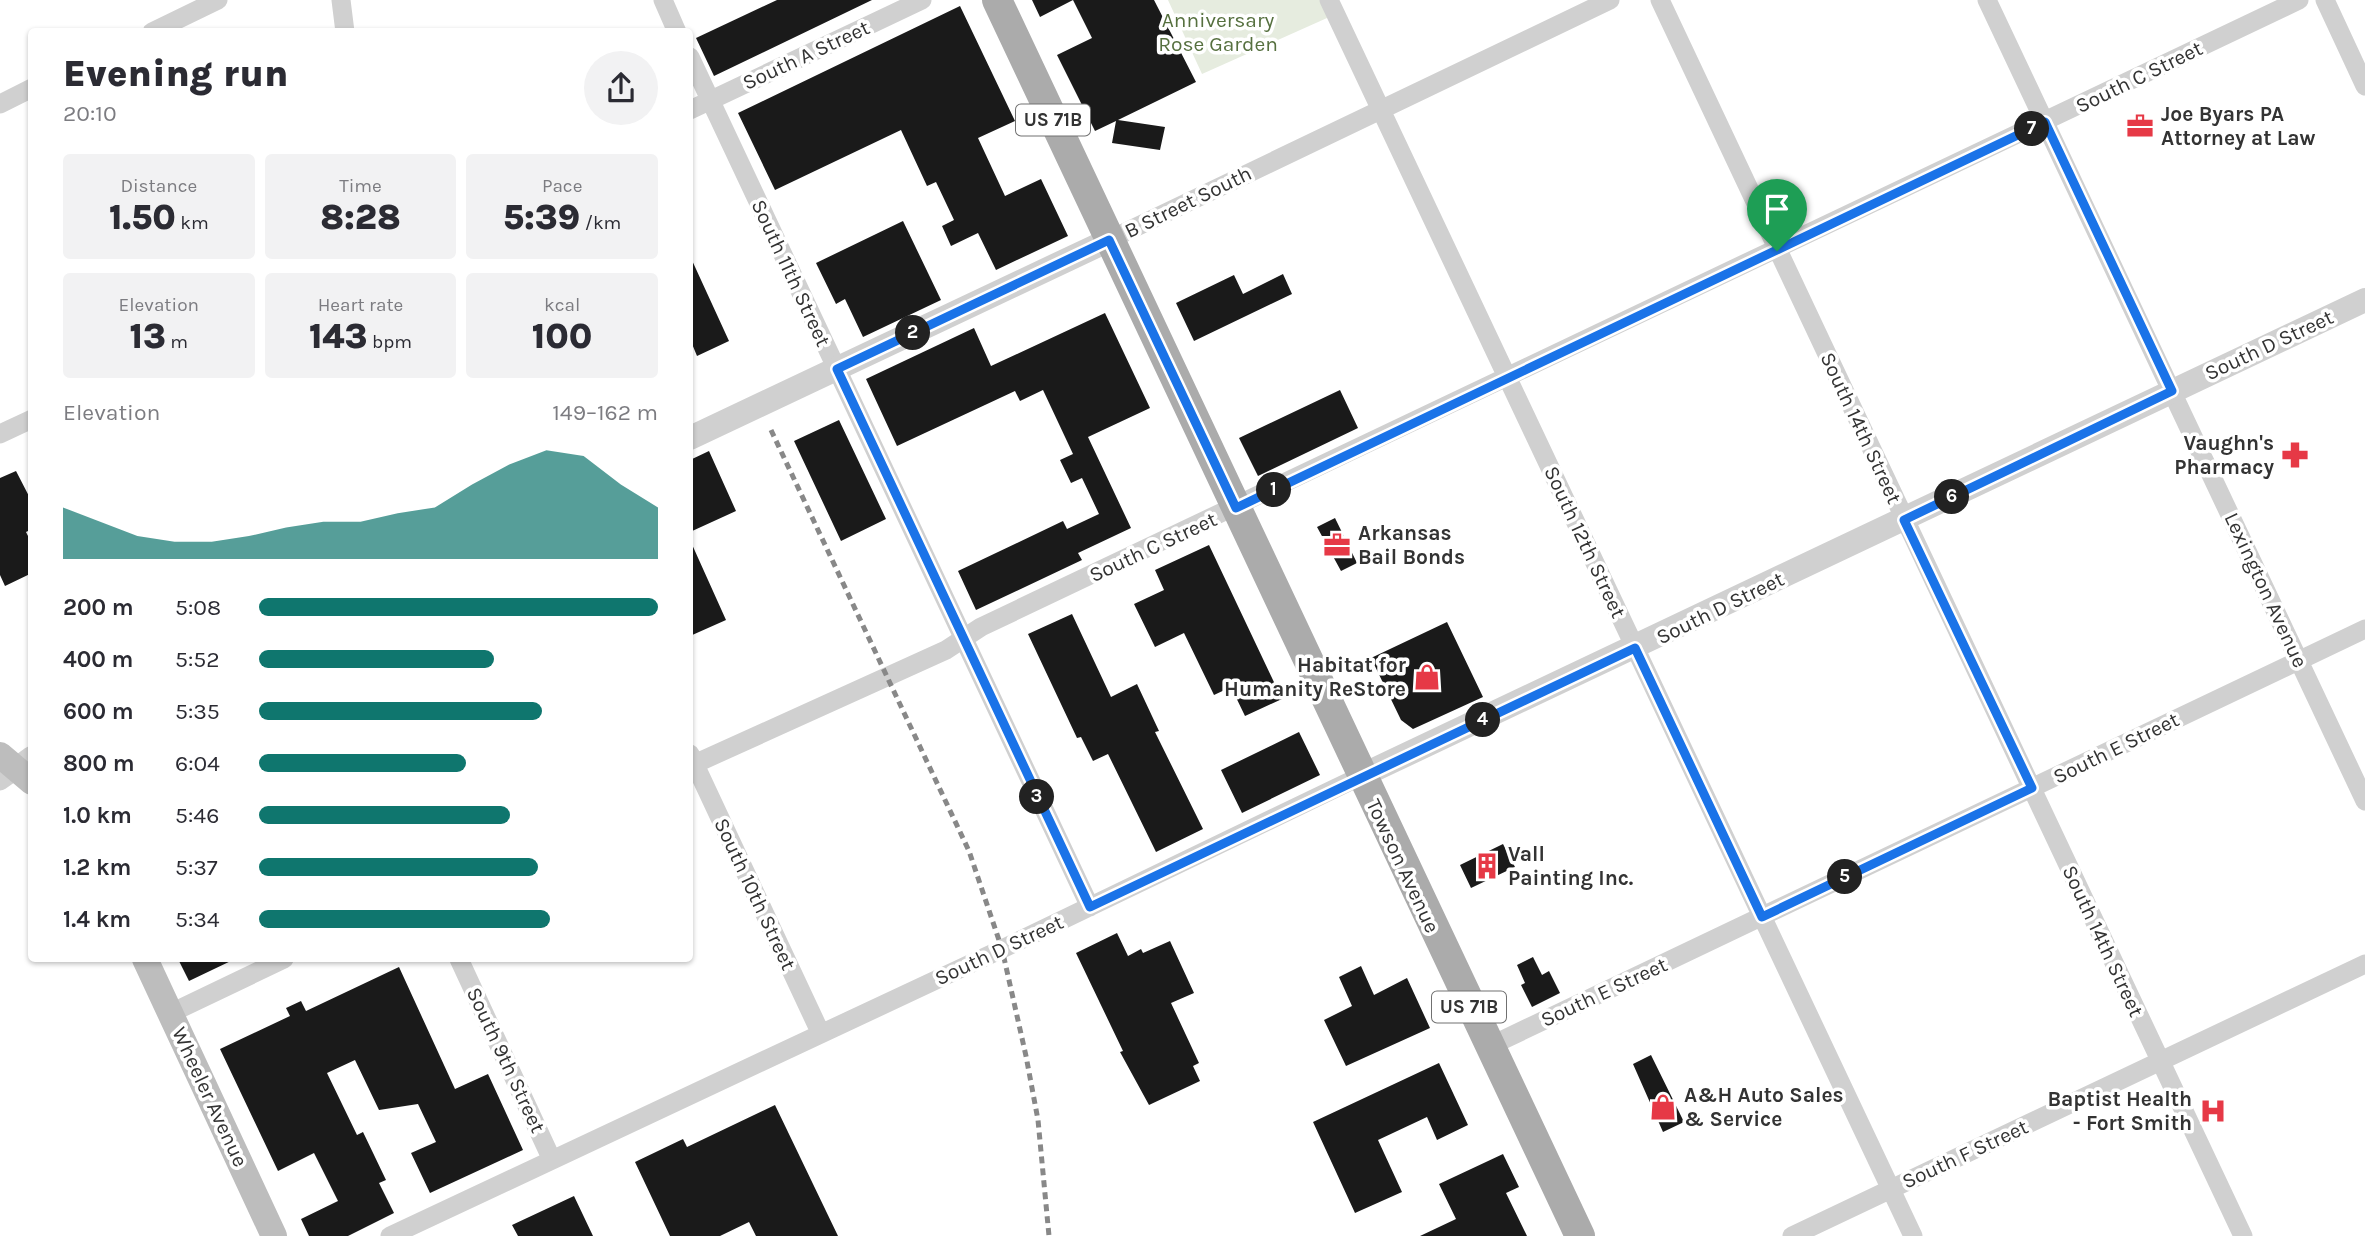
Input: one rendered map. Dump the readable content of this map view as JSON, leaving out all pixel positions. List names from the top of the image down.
{
  "streets": {
    "main road": ["US 71B", "Towson Avenue", "Wheeler Avenue"],
    "street": [
      "South A Street",
      "South C Street",
      "B Street South",
      "South 11th Street",
      "South D Street",
      "South 14th Street",
      "South 12th Street",
      "Lexington Avenue",
      "South E Street",
      "South 10th Street",
      "South 9th Street",
      "South F Street"
    ]
  },
  "crossings": [
    ["South A Street", "South 11th Street"],
    ["South C Street", "South 11th Street"],
    ["South C Street", "South 14th Street"],
    ["South C Street", "South 12th Street"],
    ["South C Street", "Lexington Avenue"],
    ["South C Street", "Towson Avenue"],
    ["B Street South", "South 11th Street"],
    ["B Street South", "South 12th Street"],
    ["B Street South", "Towson Avenue"],
    ["South 11th Street", "South D Street"],
    ["South D Street", "South 14th Street"],
    ["South D Street", "South 12th Street"],
    ["South D Street", "Lexington Avenue"],
    ["South D Street", "Towson Avenue"],
    ["South D Street", "South 10th Street"],
    ["South D Street", "South 9th Street"],
    ["South 14th Street", "South E Street"],
    ["South 14th Street", "South F Street"],
    ["South 12th Street", "South E Street"],
    ["South 12th Street", "South F Street"],
    ["Lexington Avenue", "South E Street"],
    ["South E Street", "Towson Avenue"]
  ],
  "parks": ["Anniversary Rose Garden"],
  "places": {
    "office": ["Joe Byars PA Attorney at Law", "Arkansas Bail Bonds"],
    "pharmacy": ["Vaughn's Pharmacy"],
    "shop": ["Habitat for Humanity ReStore", "A&H Auto Sales & Service"],
    "building": ["Vall Painting Inc."],
    "hospital": ["Baptist Health - Fort Smith"]
  },
  "page": {
    "heading": ["Evening run", "20:10"],
    "pins": [
      "7",
      "2",
      "1",
      "6",
      "4",
      "3",
      "5"
    ],
    "stats": [
      ["Distance", "1.50 km"],
      ["Time", "8:28"],
      ["Pace", "5:39 /km"],
      ["Elevation", "13 m"],
      ["Heart rate", "143 bpm"],
      ["kcal", "100"]
    ],
    "chart": ["Elevation", "149–162 m"],
    "list": [
      {
        "name": "200 m",
        "note": "5:08"
      },
      {
        "name": "400 m",
        "note": "5:52"
      },
      {
        "name": "600 m",
        "note": "5:35"
      },
      {
        "name": "800 m",
        "note": "6:04"
      },
      {
        "name": "1.0 km",
        "note": "5:46"
      },
      {
        "name": "1.2 km",
        "note": "5:37"
      },
      {
        "name": "1.4 km",
        "note": "5:34"
      }
    ]
  }
}
